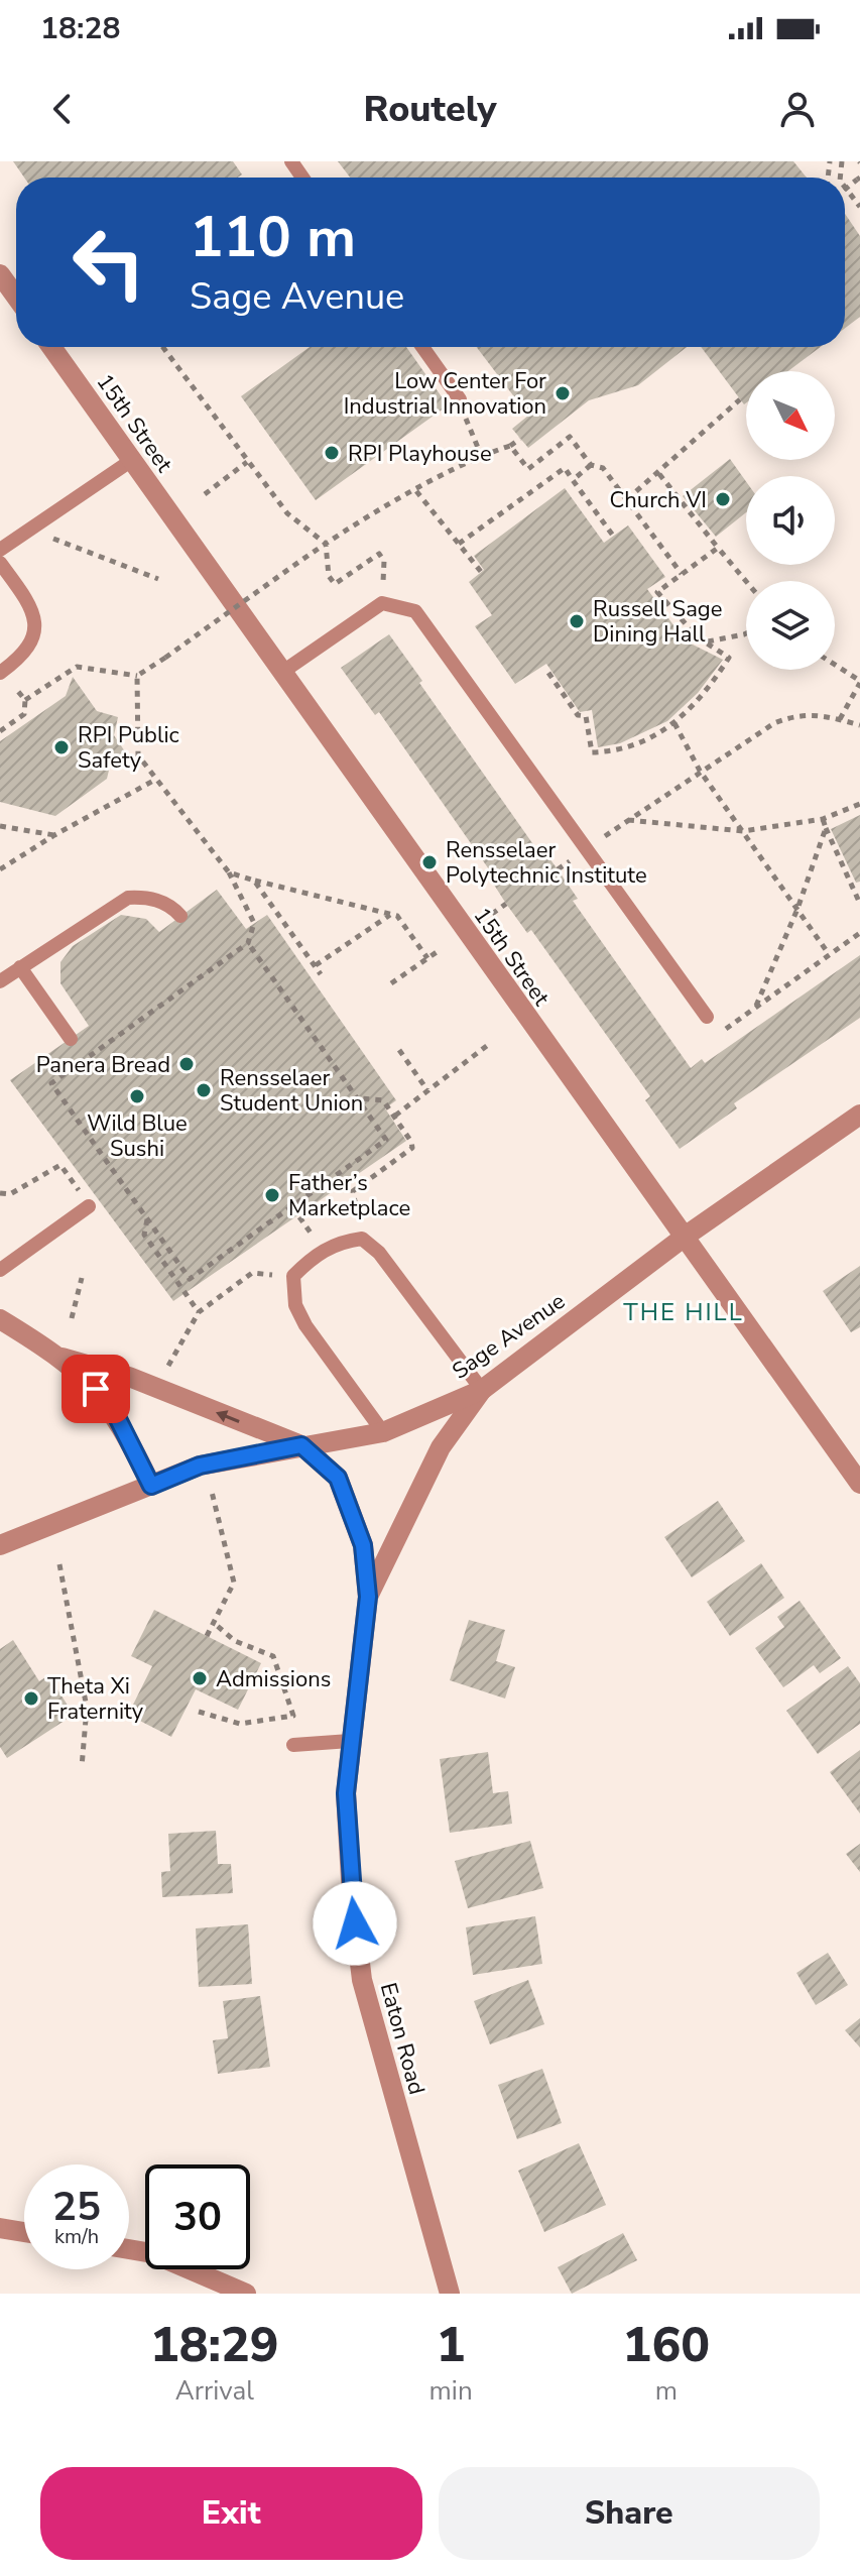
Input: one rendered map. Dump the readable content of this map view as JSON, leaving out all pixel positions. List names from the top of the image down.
{
  "streets": {
    "street": ["15th Street", "Sage Avenue", "Eaton Road"]
  },
  "crossings": [
    ["15th Street", "Sage Avenue"],
    ["Sage Avenue", "Eaton Road"]
  ],
  "districts": ["THE HILL"],
  "places": [
    "Low Center For Industrial Innovation",
    "RPI Playhouse",
    "Church VI",
    "Russell Sage Dining Hall",
    "RPI Public Safety",
    "Rensselaer Polytechnic Institute",
    "Panera Bread",
    "Rensselaer Student Union",
    "Wild Blue Sushi",
    "Father’s Marketplace",
    "Admissions",
    "Theta Xi Fraternity"
  ],
  "north": "bottom right",
  "page": {
    "status": "18:28",
    "header": "Routely",
    "turn": ["110 m", "Sage Avenue"],
    "speed": "25 km/h",
    "limit": "30",
    "eta": [
      "18:29",
      "Arrival",
      "1",
      "min",
      "160",
      "m"
    ],
    "buttons": ["Exit", "Share"]
  }
}
